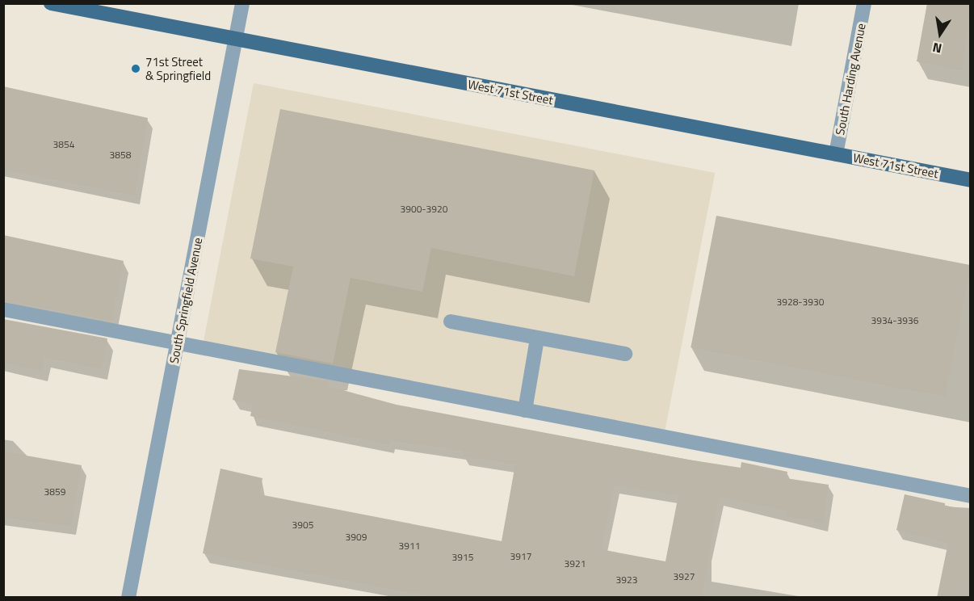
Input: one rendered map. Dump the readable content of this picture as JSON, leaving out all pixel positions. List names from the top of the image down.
{
  "streets": {
    "main road": ["West 71st Street"],
    "street": ["South Harding Avenue", "South Springfield Avenue"]
  },
  "crossings": [
    ["South Harding Avenue", "West 71st Street"],
    ["West 71st Street", "South Springfield Avenue"]
  ],
  "places": ["71st Street & Springfield"],
  "house_numbers": [
    "3854",
    "3858",
    "3900-3920",
    "3928-3930",
    "3934-3936",
    "3859",
    "3905",
    "3909",
    "3911",
    "3917",
    "3915",
    "3921",
    "3927",
    "3923"
  ],
  "north": "bottom"
}
